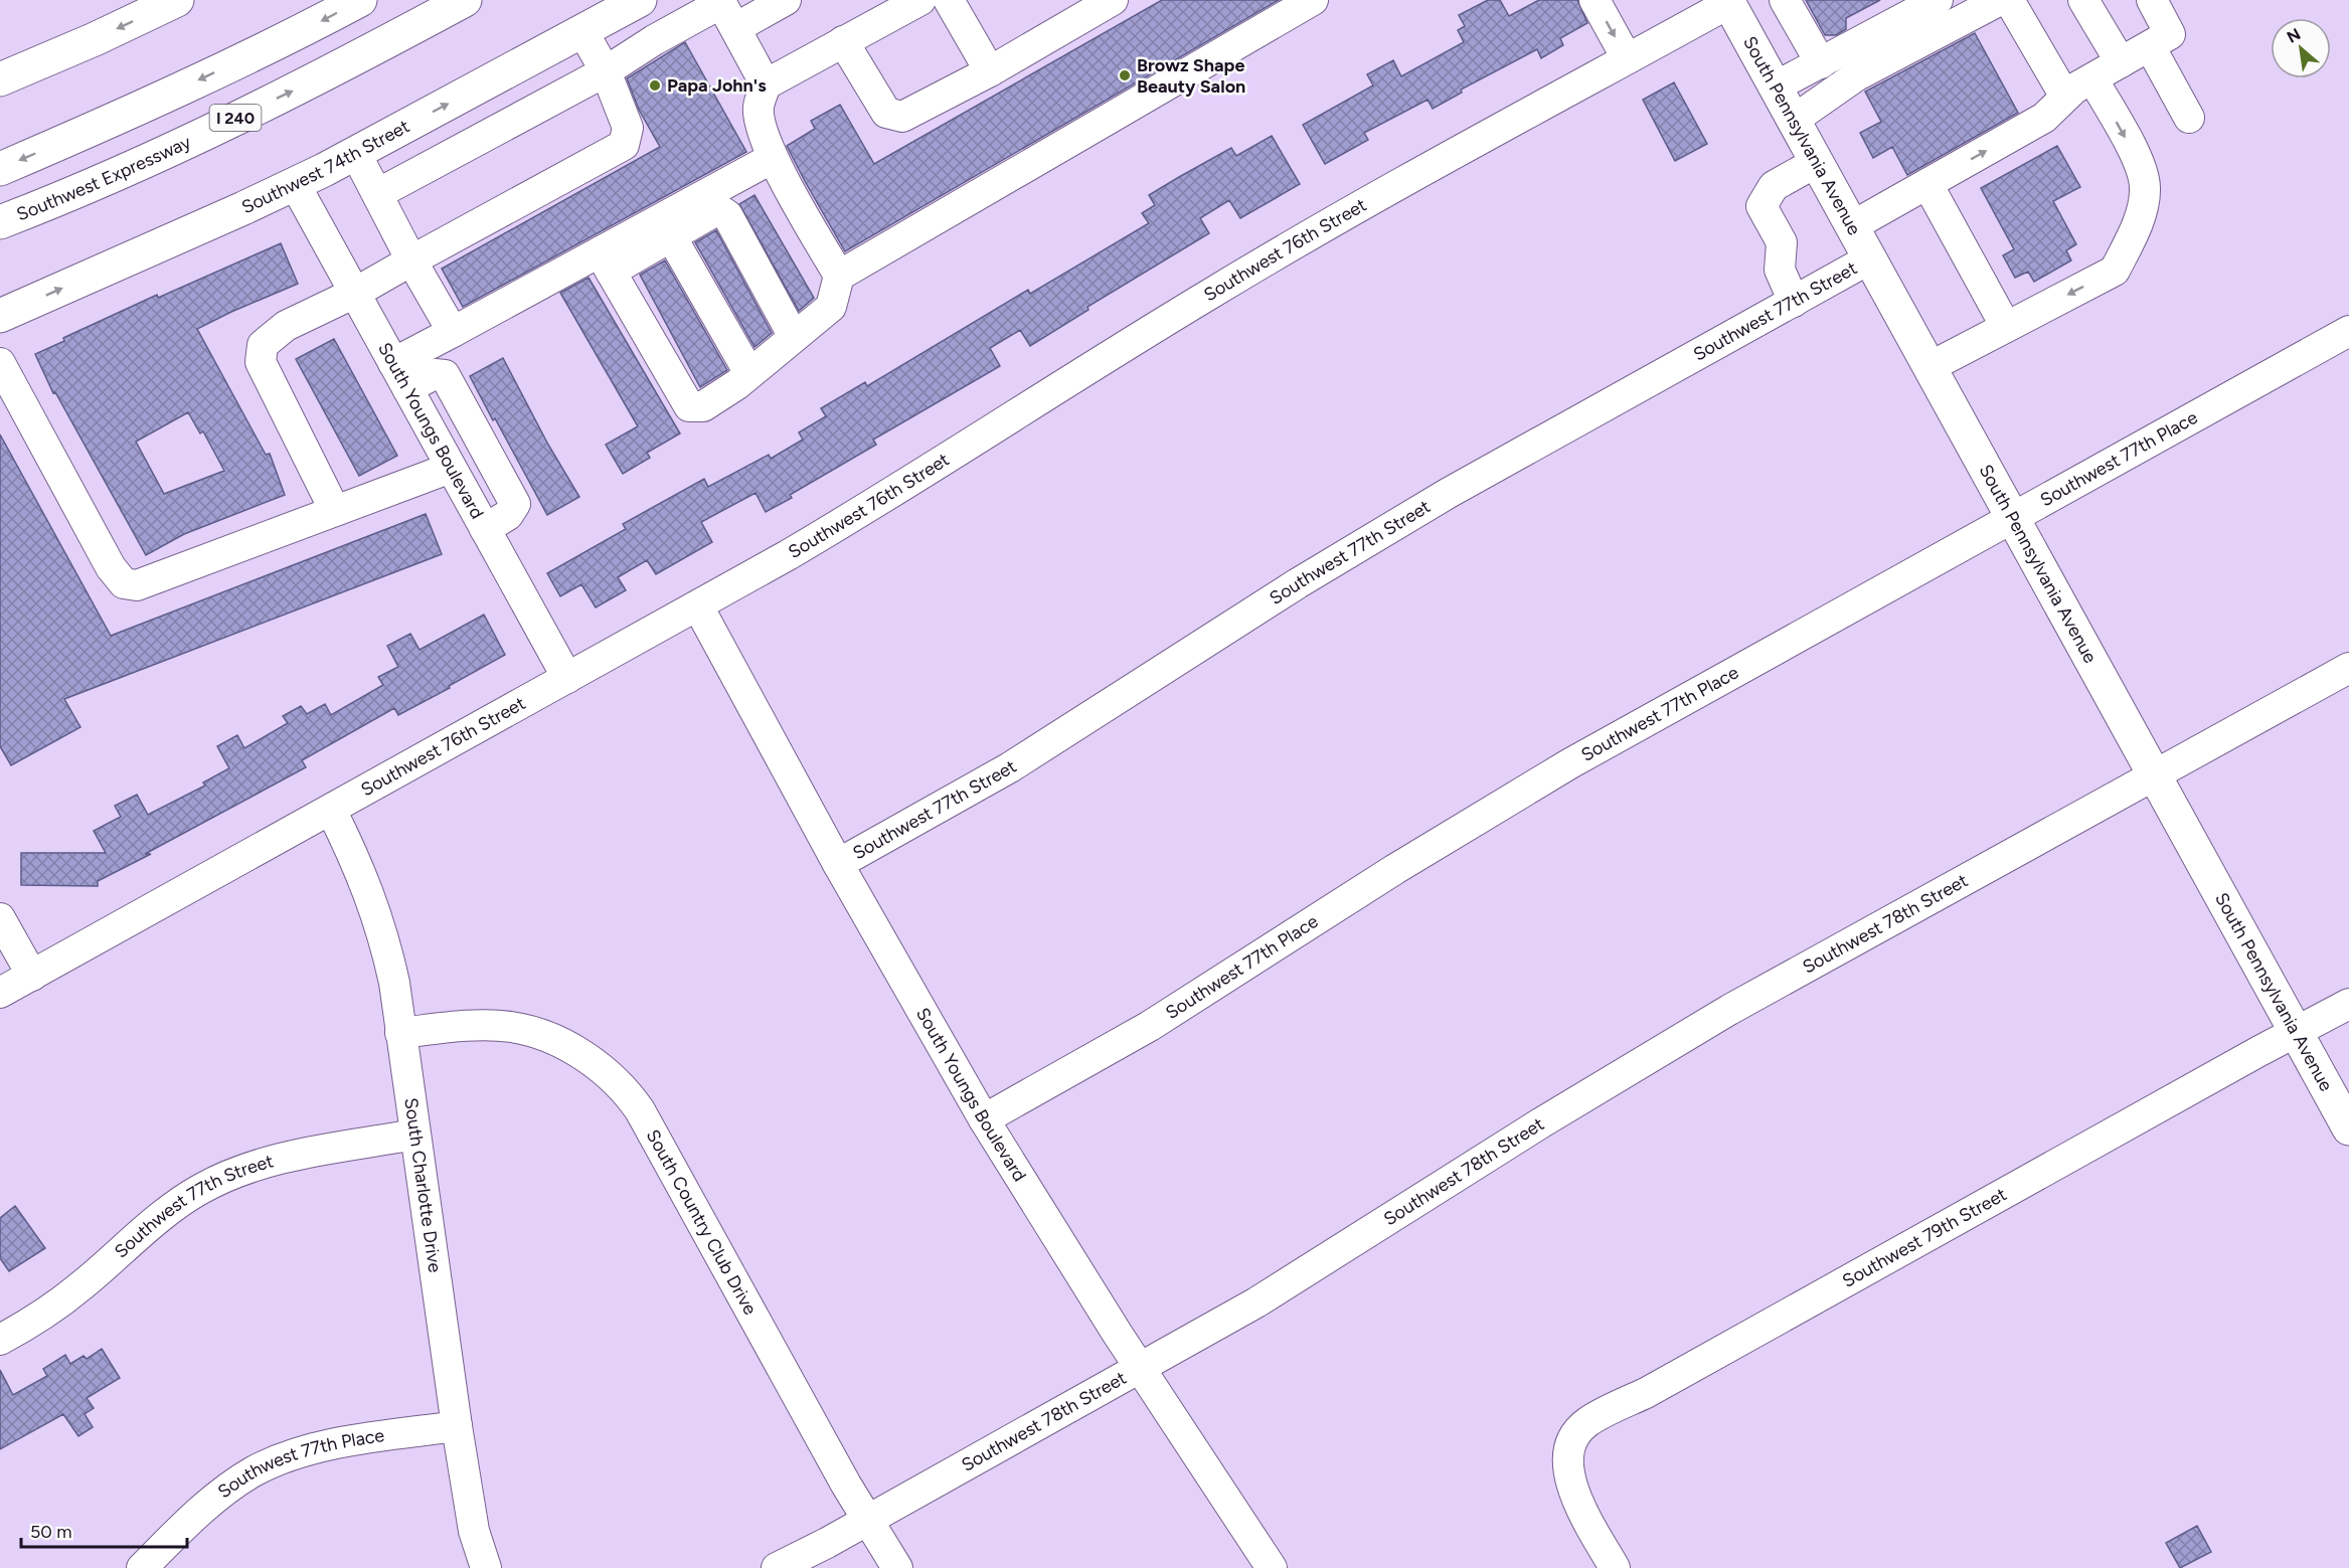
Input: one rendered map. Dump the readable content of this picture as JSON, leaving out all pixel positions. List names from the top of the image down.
{
  "streets": {
    "main road": [
      "I 240",
      "South Pennsylvania Avenue",
      "Southwest 74th Street",
      "Southwest Expressway"
    ],
    "street": [
      "Southwest 76th Street",
      "Southwest 77th Street",
      "South Youngs Boulevard",
      "Southwest 77th Place",
      "Southwest 78th Street",
      "South Charlotte Drive",
      "South Country Club Drive",
      "Southwest 79th Street"
    ]
  },
  "crossings": [
    ["South Pennsylvania Avenue", "Southwest 76th Street"],
    ["South Pennsylvania Avenue", "Southwest 77th Street"],
    ["South Pennsylvania Avenue", "Southwest 77th Place"],
    ["South Pennsylvania Avenue", "Southwest 78th Street"],
    ["South Pennsylvania Avenue", "Southwest 79th Street"],
    ["Southwest 74th Street", "South Youngs Boulevard"],
    ["Southwest 76th Street", "South Youngs Boulevard"],
    ["Southwest 76th Street", "South Charlotte Drive"],
    ["Southwest 77th Street", "South Youngs Boulevard"],
    ["Southwest 77th Street", "South Charlotte Drive"],
    ["South Youngs Boulevard", "Southwest 77th Place"],
    ["South Youngs Boulevard", "Southwest 78th Street"],
    ["Southwest 77th Place", "South Charlotte Drive"],
    ["Southwest 78th Street", "South Country Club Drive"],
    ["South Charlotte Drive", "South Country Club Drive"]
  ],
  "places": ["Browz Shape Beauty Salon", "Papa John's"],
  "scale_bar": "50 m",
  "north": "top left"
}
